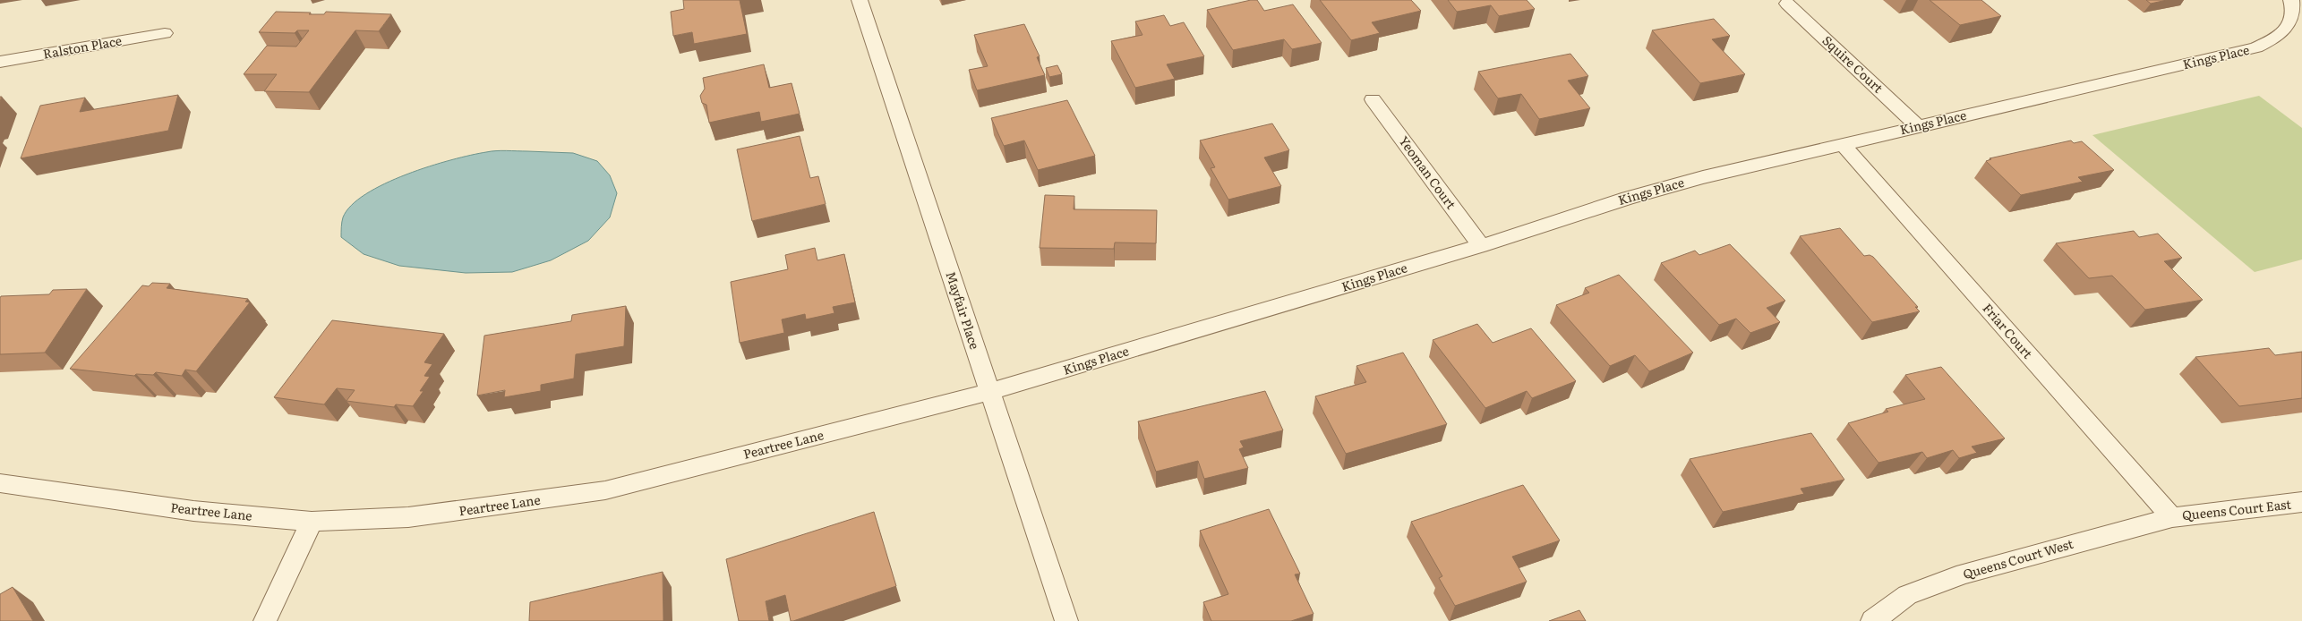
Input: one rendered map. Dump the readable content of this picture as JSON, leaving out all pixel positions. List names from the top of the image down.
{
  "streets": {
    "street": [
      "Ralston Place",
      "Kings Place",
      "Squire Court",
      "Yeoman Court",
      "Mayfair Place",
      "Friar Court",
      "Peartree Lane",
      "Queens Court East",
      "Queens Court West"
    ]
  },
  "crossings": [
    ["Kings Place", "Squire Court"],
    ["Kings Place", "Yeoman Court"],
    ["Kings Place", "Mayfair Place"],
    ["Kings Place", "Friar Court"],
    ["Kings Place", "Peartree Lane"],
    ["Mayfair Place", "Peartree Lane"],
    ["Friar Court", "Queens Court East"],
    ["Friar Court", "Queens Court West"],
    ["Queens Court East", "Queens Court West"]
  ]
}
